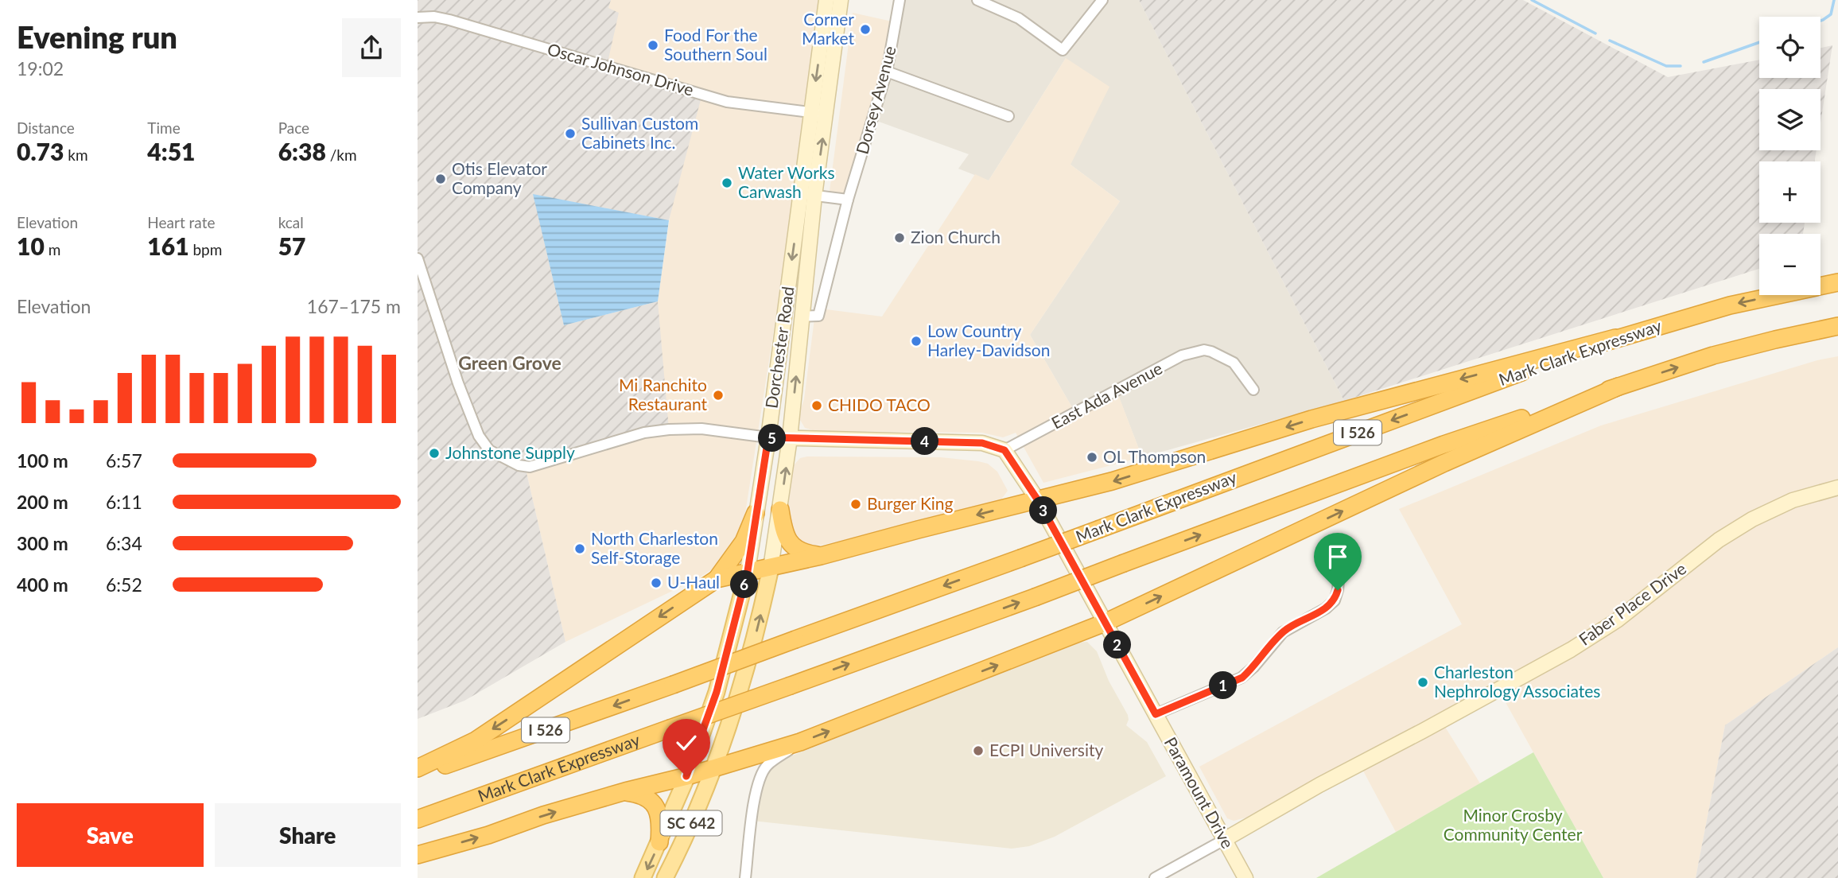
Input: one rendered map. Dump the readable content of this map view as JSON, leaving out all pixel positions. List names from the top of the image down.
{
  "streets": {
    "highway": ["Mark Clark Expressway", "I 526"],
    "main road": ["Dorchester Road", "SC 642"],
    "street": [
      "Oscar Johnson Drive",
      "Dorsey Avenue",
      "East Ada Avenue",
      "Faber Place Drive",
      "Paramount Drive"
    ]
  },
  "crossings": [
    ["Oscar Johnson Drive", "Dorchester Road"],
    ["Dorsey Avenue", "Dorchester Road"],
    ["East Ada Avenue", "Paramount Drive"],
    ["Faber Place Drive", "Paramount Drive"]
  ],
  "districts": ["Green Grove"],
  "parks": ["Minor Crosby Community Center"],
  "places": [
    "Corner Market",
    "Food For the Southern Soul",
    "Sullivan Custom Cabinets Inc.",
    "Otis Elevator Company",
    "Water Works Carwash",
    "Zion Church",
    "Low Country Harley-Davidson",
    "Mi Ranchito Restaurant",
    "CHIDO TACO",
    "Johnstone Supply",
    "OL Thompson",
    "Burger King",
    "North Charleston Self-Storage",
    "U-Haul",
    "Charleston Nephrology Associates",
    "ECPI University"
  ],
  "page": {
    "heading": ["Evening run", "19:02"],
    "map_buttons": ["+", "−"],
    "stats": [
      ["Distance", "0.73 km"],
      ["Time", "4:51"],
      ["Pace", "6:38 /km"],
      ["Elevation", "10 m"],
      ["Heart rate", "161 bpm"],
      ["kcal", "57"]
    ],
    "chart": ["Elevation", "167–175 m"],
    "pins": [
      "5",
      "4",
      "3",
      "6",
      "2",
      "1"
    ],
    "list": [
      {
        "name": "100 m",
        "note": "6:57"
      },
      {
        "name": "200 m",
        "note": "6:11"
      },
      {
        "name": "300 m",
        "note": "6:34"
      },
      {
        "name": "400 m",
        "note": "6:52"
      }
    ],
    "buttons": ["Save", "Share"]
  }
}
